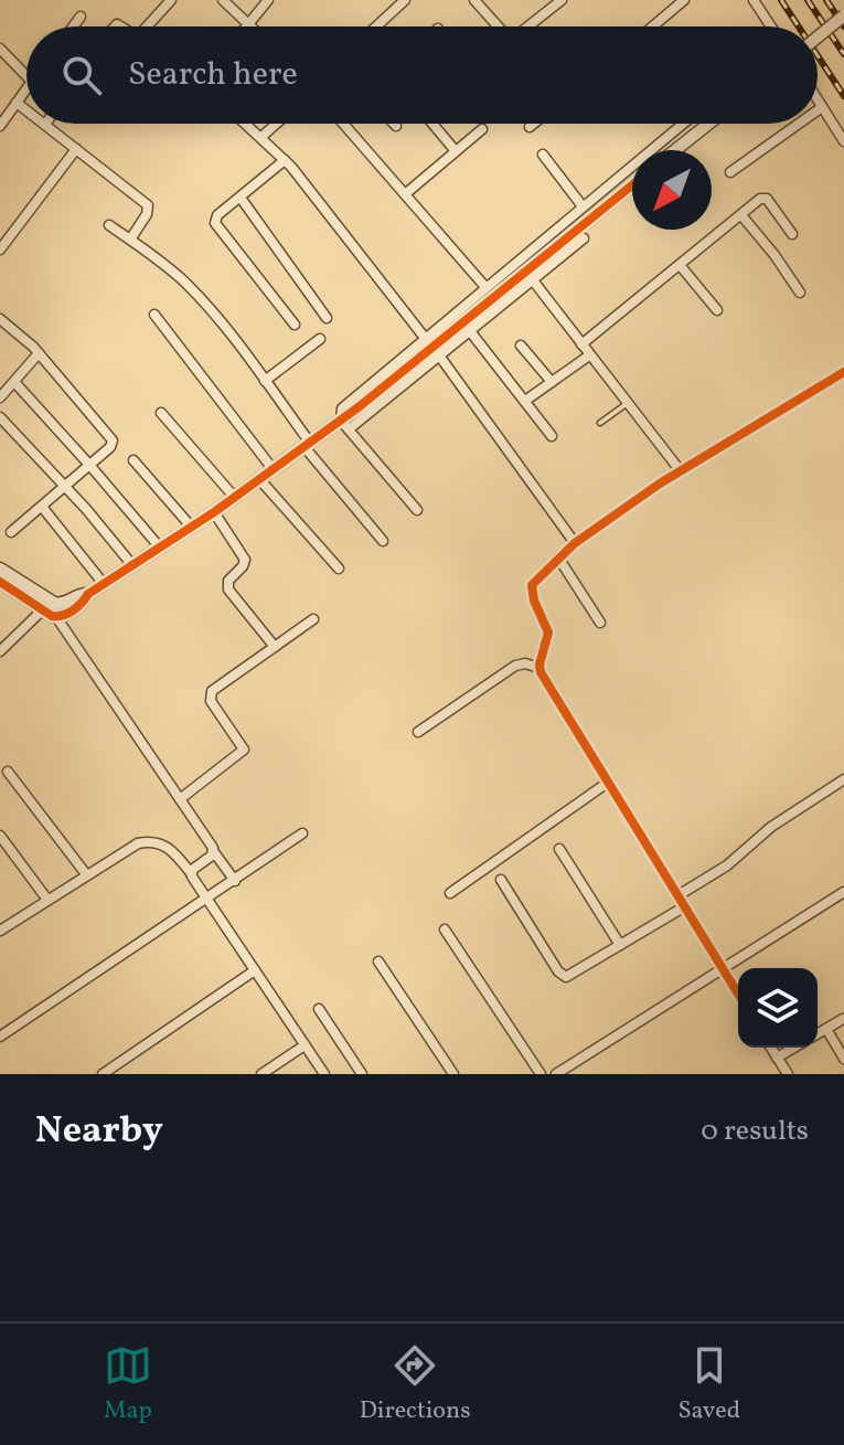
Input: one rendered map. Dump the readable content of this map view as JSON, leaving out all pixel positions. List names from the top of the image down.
{
  "north": "bottom left",
  "page": {
    "search": "Search here",
    "heading": ["Nearby", "0 results"],
    "nav": ["Map", "Directions", "Saved"]
  }
}
